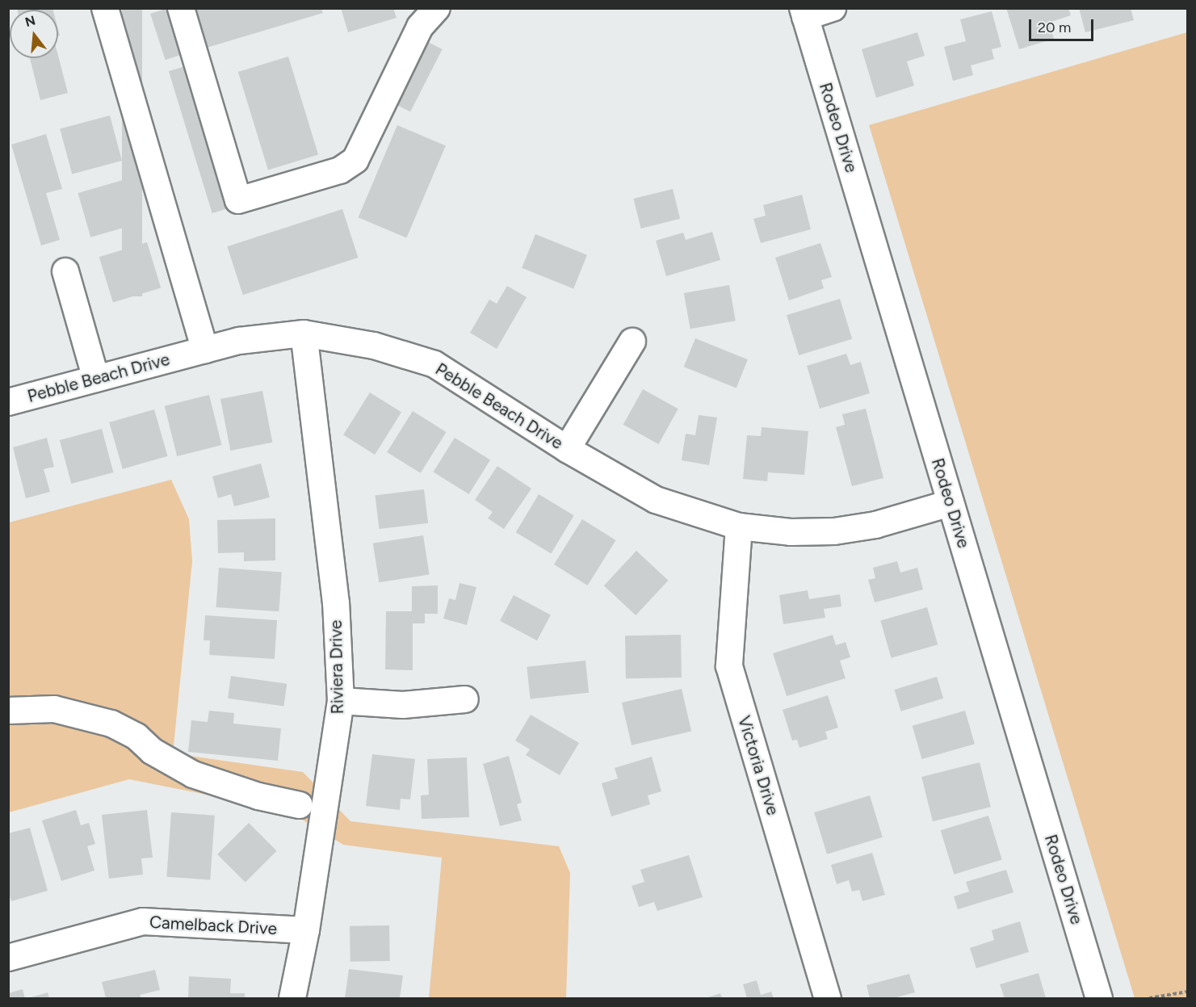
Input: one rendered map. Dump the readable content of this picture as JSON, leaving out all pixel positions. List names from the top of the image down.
{
  "streets": {
    "street": [
      "Rodeo Drive",
      "Pebble Beach Drive",
      "Riviera Drive",
      "Victoria Drive",
      "Camelback Drive"
    ]
  },
  "crossings": [
    ["Rodeo Drive", "Pebble Beach Drive"],
    ["Pebble Beach Drive", "Riviera Drive"],
    ["Pebble Beach Drive", "Victoria Drive"],
    ["Riviera Drive", "Camelback Drive"]
  ],
  "scale_bar": "20 m",
  "north": "top"
}
